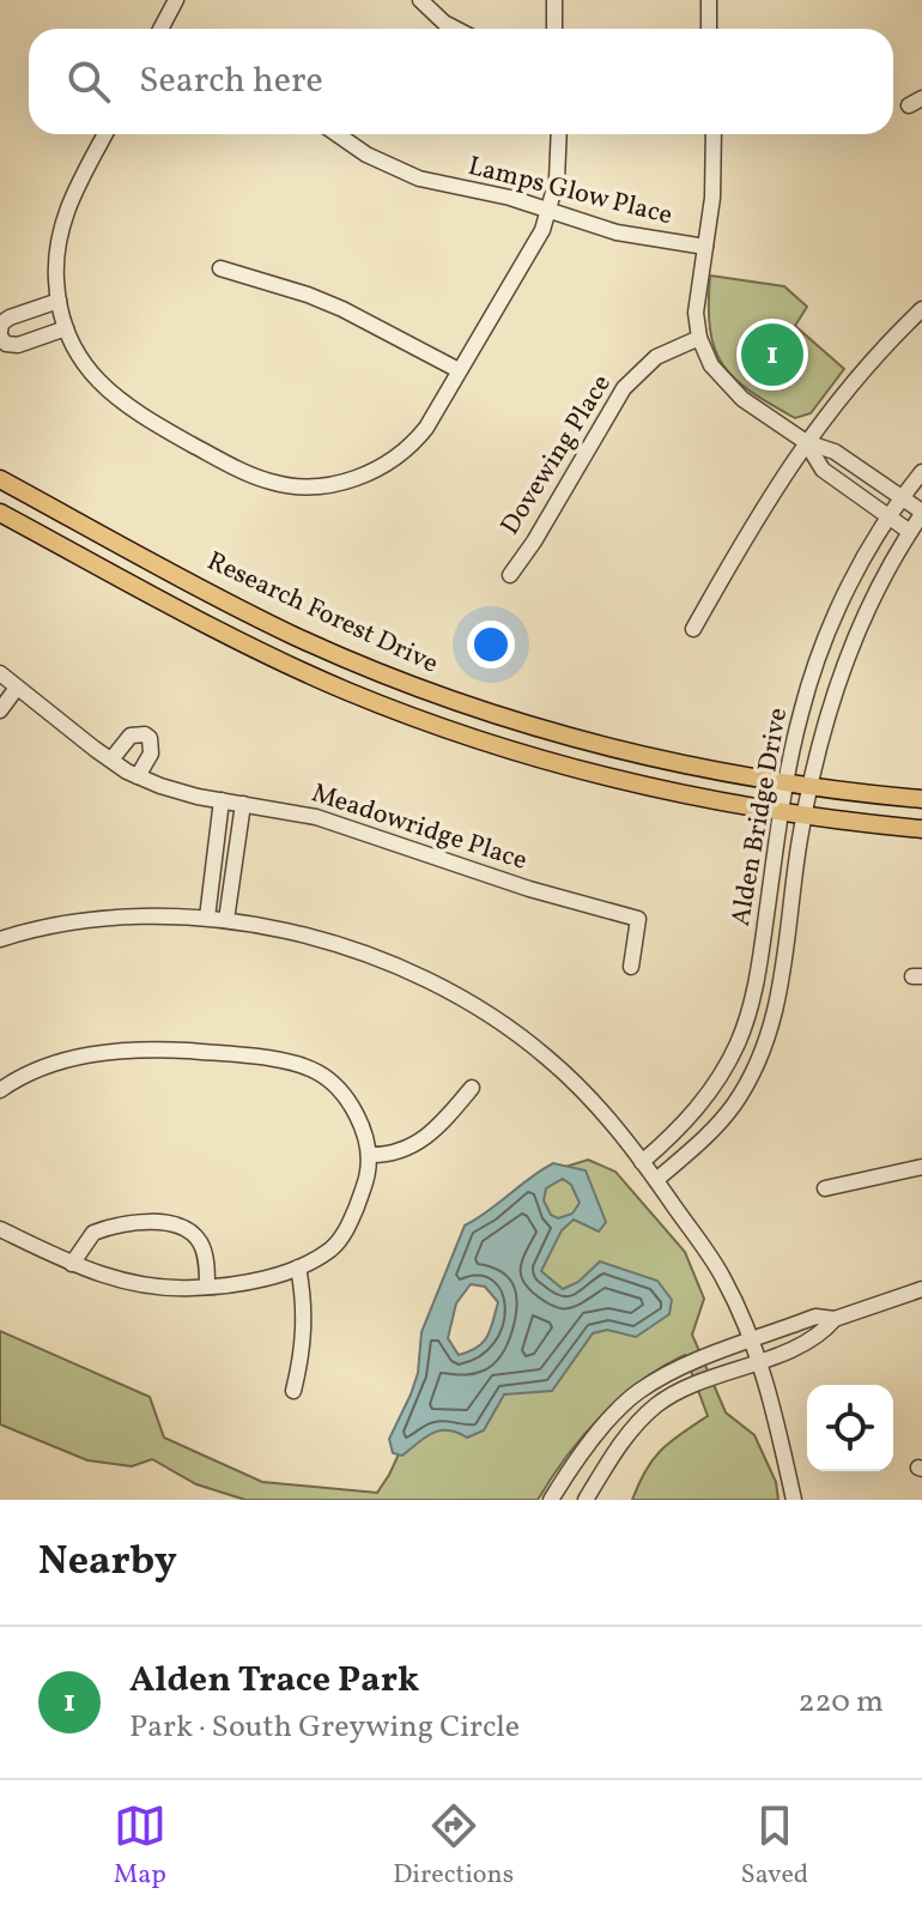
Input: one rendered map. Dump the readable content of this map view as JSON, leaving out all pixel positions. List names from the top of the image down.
{
  "streets": {
    "main road": ["Research Forest Drive"],
    "street": [
      "Lamps Glow Place",
      "Dovewing Place",
      "Alden Bridge Drive",
      "Meadowridge Place"
    ]
  },
  "crossings": [
    ["Research Forest Drive", "Alden Bridge Drive"]
  ],
  "page": {
    "search": "Search here",
    "pins": "1",
    "heading": "Nearby",
    "list": [
      {
        "mark": "1",
        "name": "Alden Trace Park",
        "note": "Park · South Greywing Circle",
        "value": "220 m"
      }
    ],
    "nav": ["Map", "Directions", "Saved"]
  }
}
